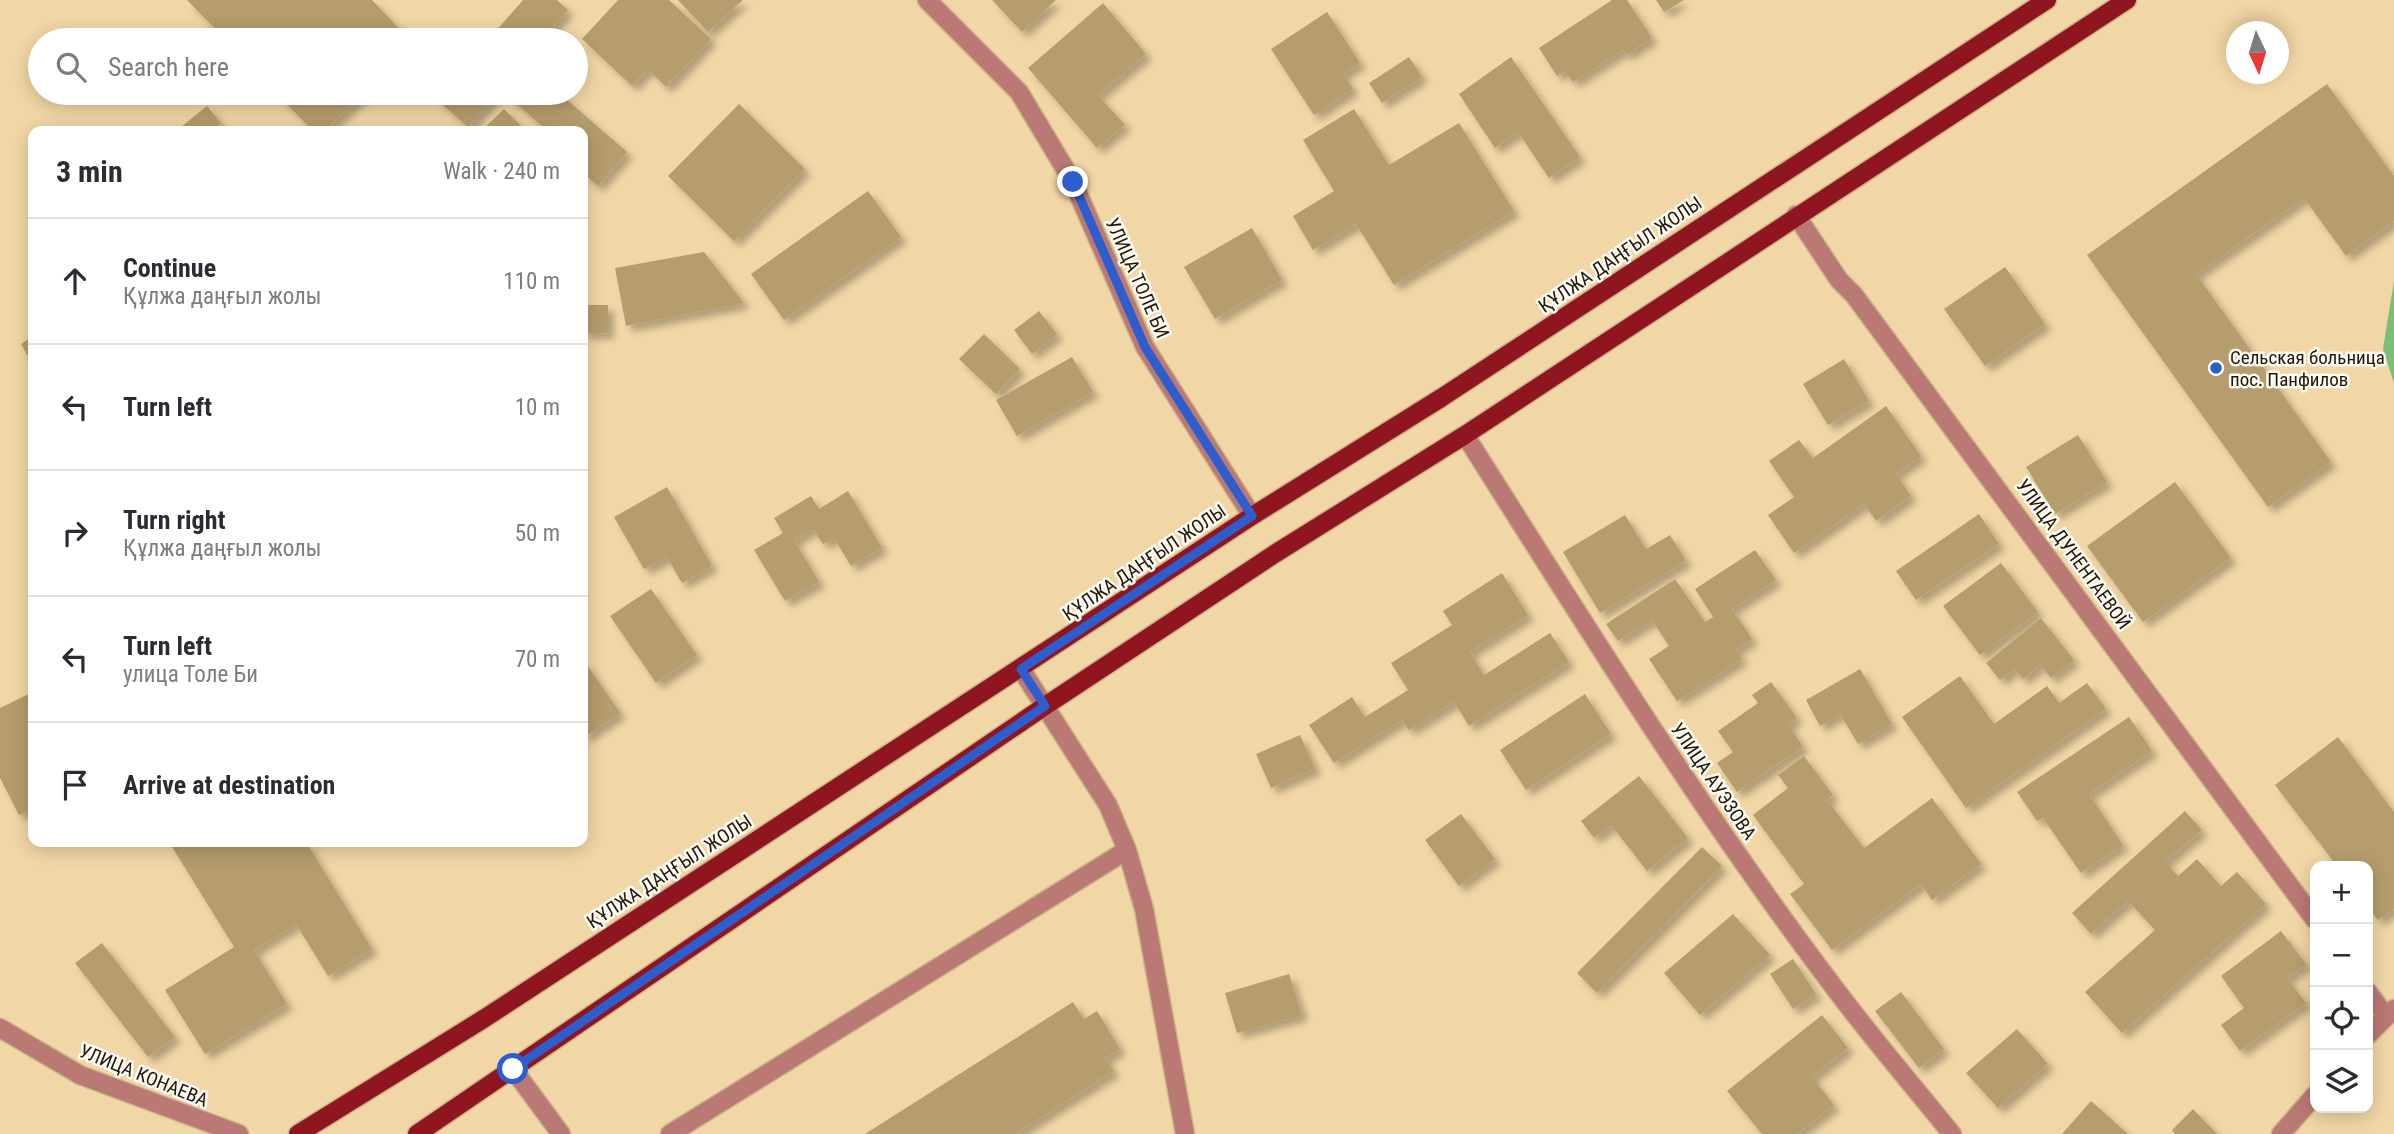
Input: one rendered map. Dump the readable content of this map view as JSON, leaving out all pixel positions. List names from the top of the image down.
{
  "streets": {
    "main road": ["ҚҰЛЖА ДАҢҒЫЛ ЖОЛЫ"],
    "street": [
      "УЛИЦА ТОЛЕ БИ",
      "УЛИЦА ДУНЕНТАЕВОЙ",
      "УЛИЦА АУЭЗОВА",
      "УЛИЦА КОНАЕВА"
    ]
  },
  "crossings": [
    ["ҚҰЛЖА ДАҢҒЫЛ ЖОЛЫ", "УЛИЦА ТОЛЕ БИ"]
  ],
  "places": ["Сельская больница пос. Панфилов"],
  "north": "bottom",
  "page": {
    "search": "Search here",
    "heading": ["3 min", "Walk · 240 m"],
    "list": [
      ["Continue", "Құлжа даңғыл жолы", "110 m"],
      ["Turn left", "10 m"],
      ["Turn right", "Құлжа даңғыл жолы", "50 m"],
      ["Turn left", "улица Толе Би", "70 m"],
      "Arrive at destination"
    ],
    "map_buttons": ["+", "−"]
  }
}
